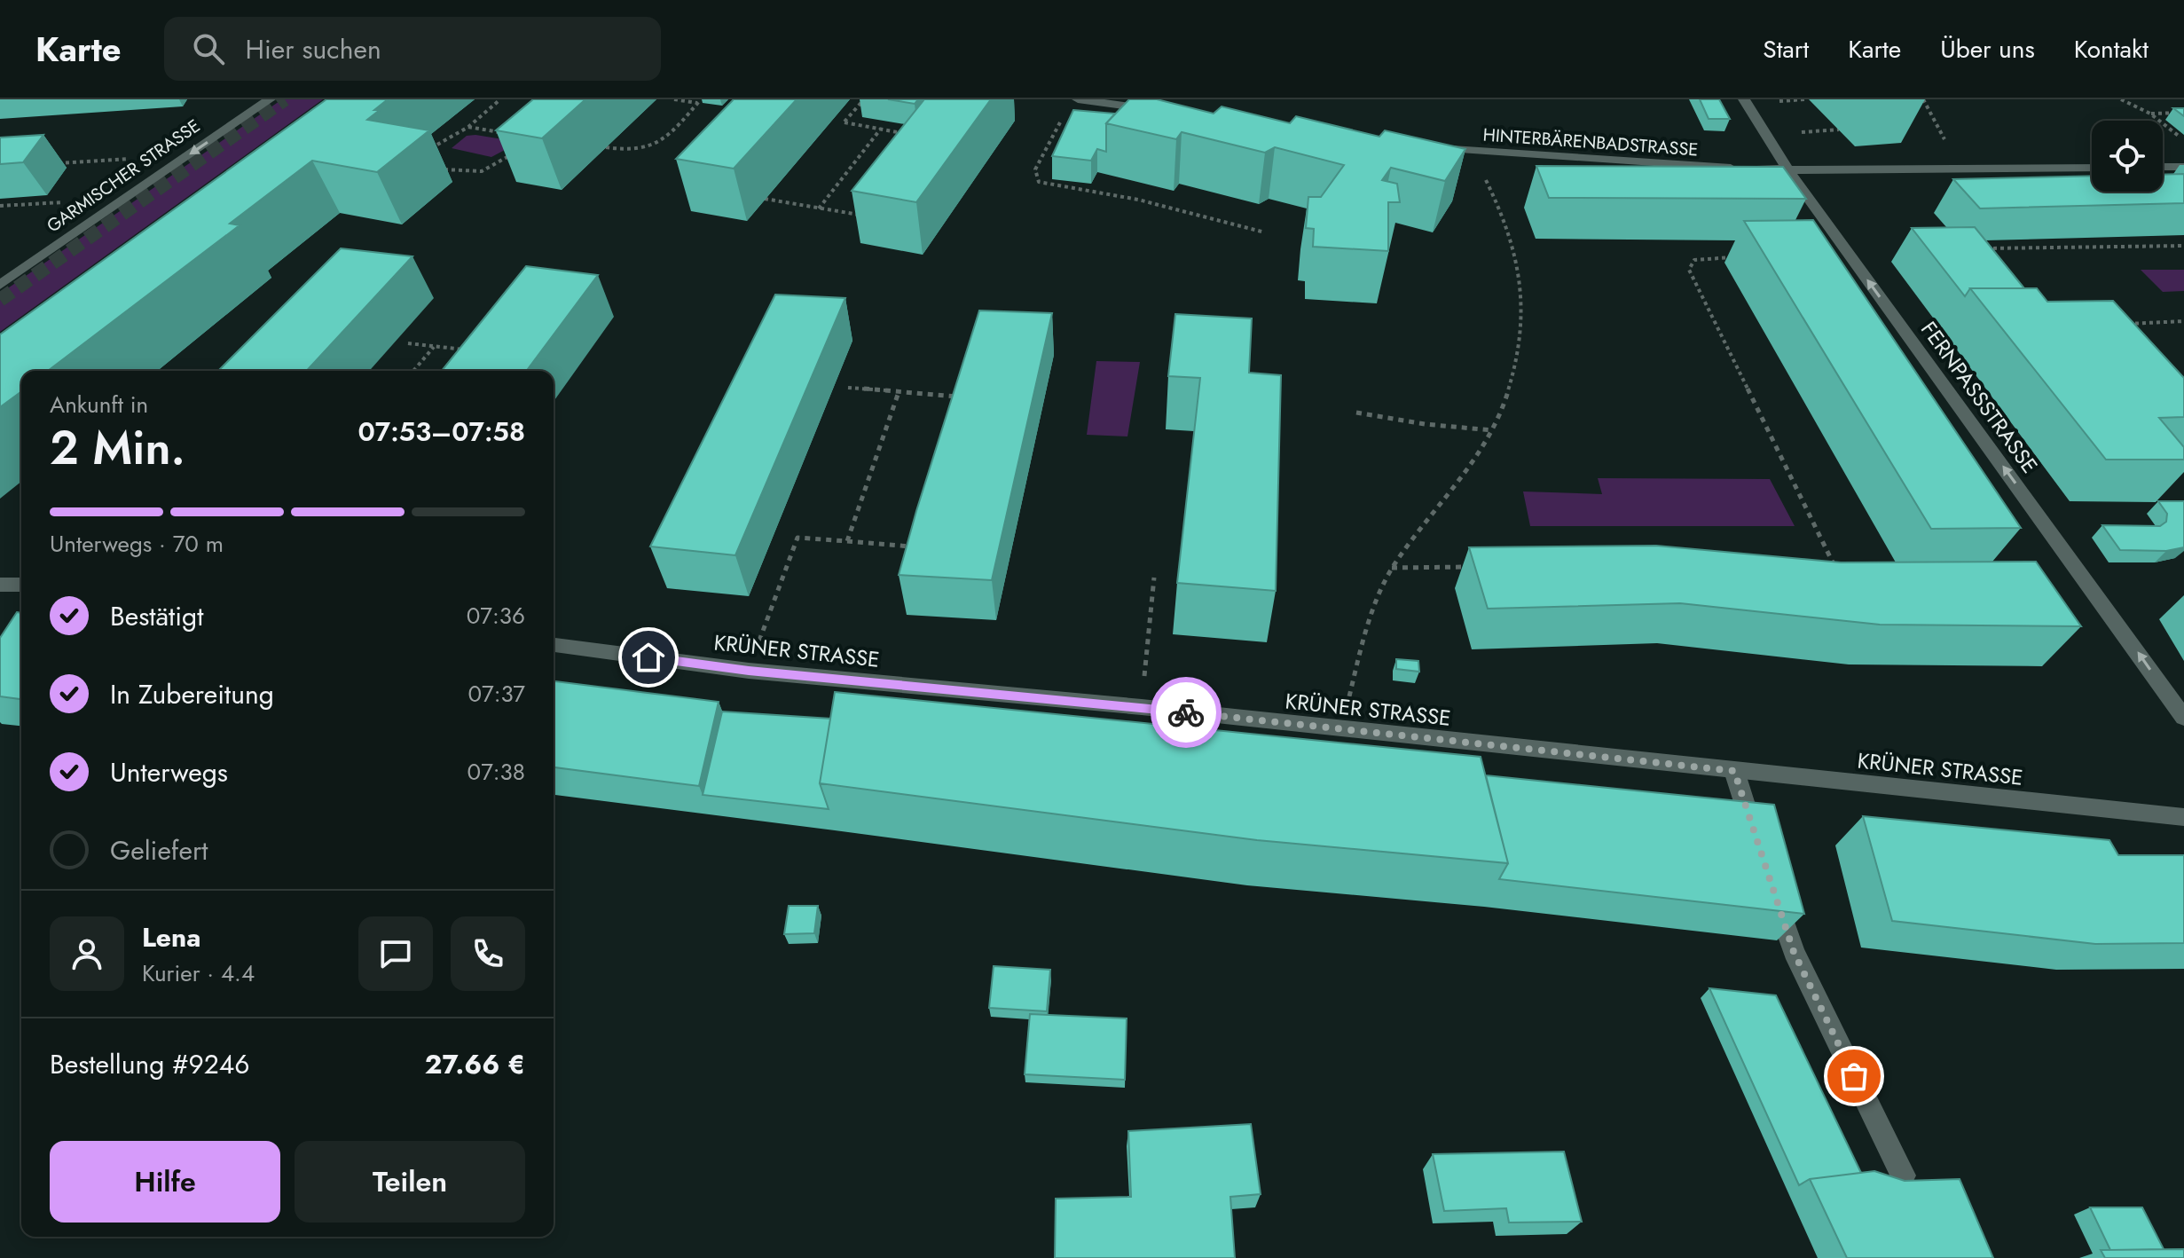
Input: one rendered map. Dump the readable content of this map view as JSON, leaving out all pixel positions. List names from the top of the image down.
{
  "streets": {
    "street": [
      "HINTERBÄRENBADSTRASSE",
      "GARMISCHER STRASSE",
      "FERNPASSSTRASSE",
      "KRÜNER STRASSE"
    ]
  },
  "crossings": [
    ["HINTERBÄRENBADSTRASSE", "FERNPASSSTRASSE"]
  ],
  "one_way": ["GARMISCHER STRASSE", "FERNPASSSTRASSE"],
  "page": {
    "header": "Karte",
    "search": "Hier suchen",
    "nav": [
      "Start",
      "Karte",
      "Über uns",
      "Kontakt"
    ],
    "heading": ["2 Min.", "Ankunft in", "07:53–07:58"],
    "panel": [
      "Lena",
      "Kurier · 4.4",
      "Bestellung #9246",
      "27.66 €"
    ],
    "bar": "Unterwegs · 70 m",
    "list": [
      ["Bestätigt", "07:36"],
      ["In Zubereitung", "07:37"],
      ["Unterwegs", "07:38"],
      "Geliefert"
    ],
    "buttons": ["Hilfe", "Teilen"]
  }
}
